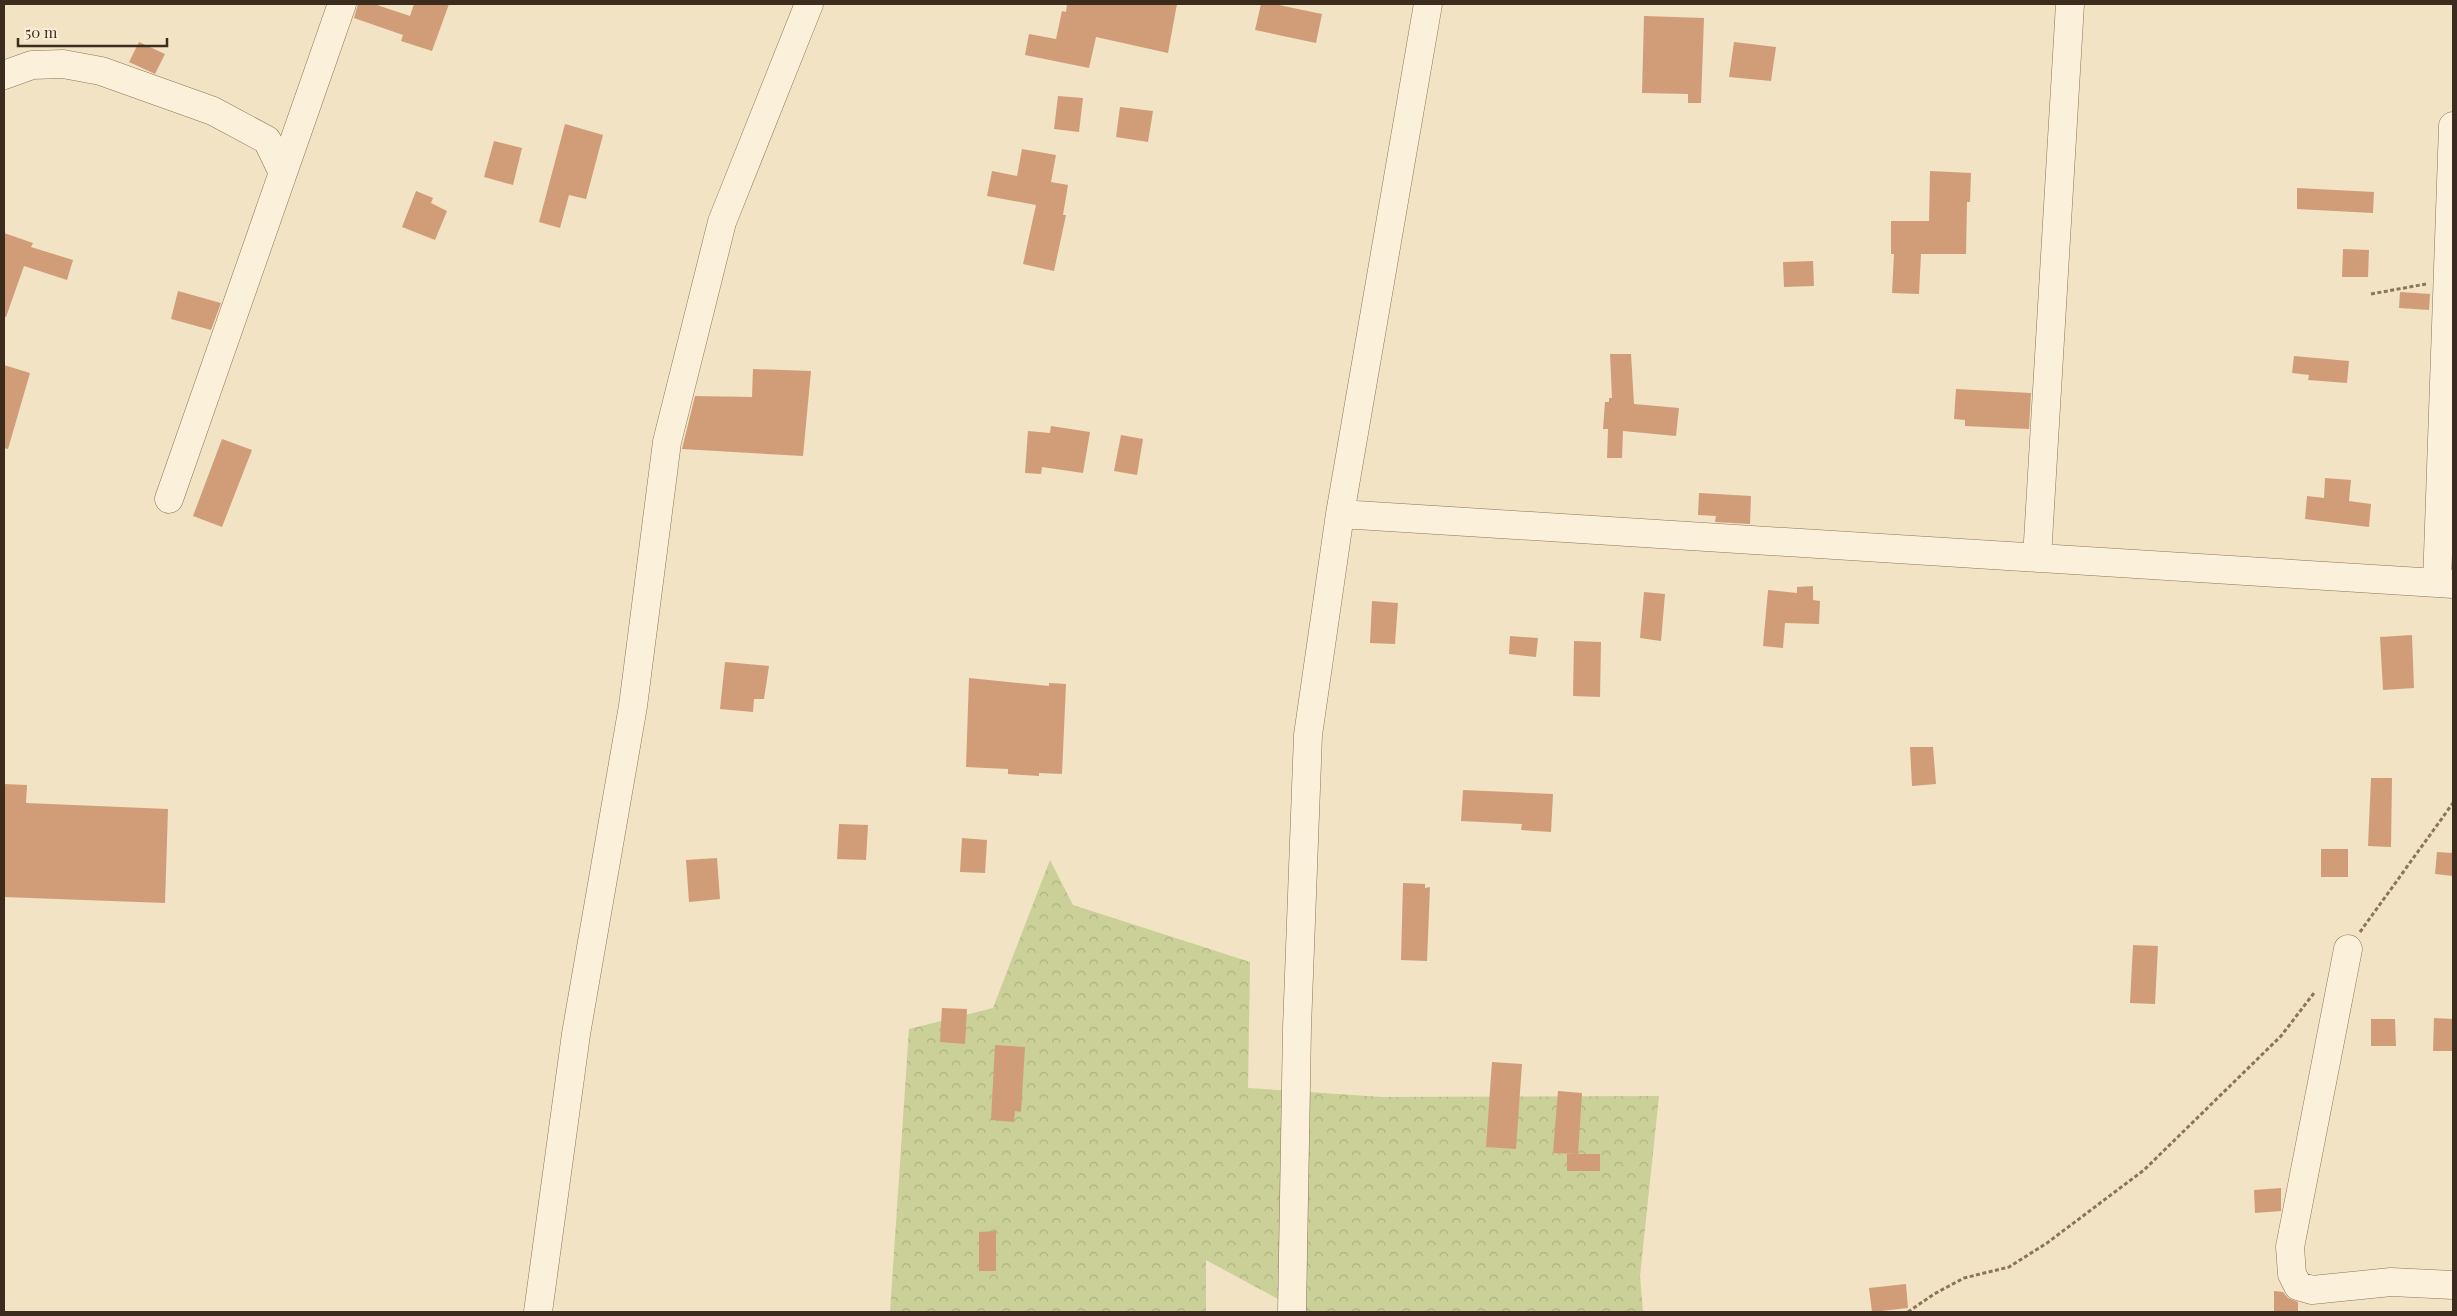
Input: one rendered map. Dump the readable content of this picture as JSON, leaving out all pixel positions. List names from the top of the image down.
{
  "scale_bar": "50 m"
}
